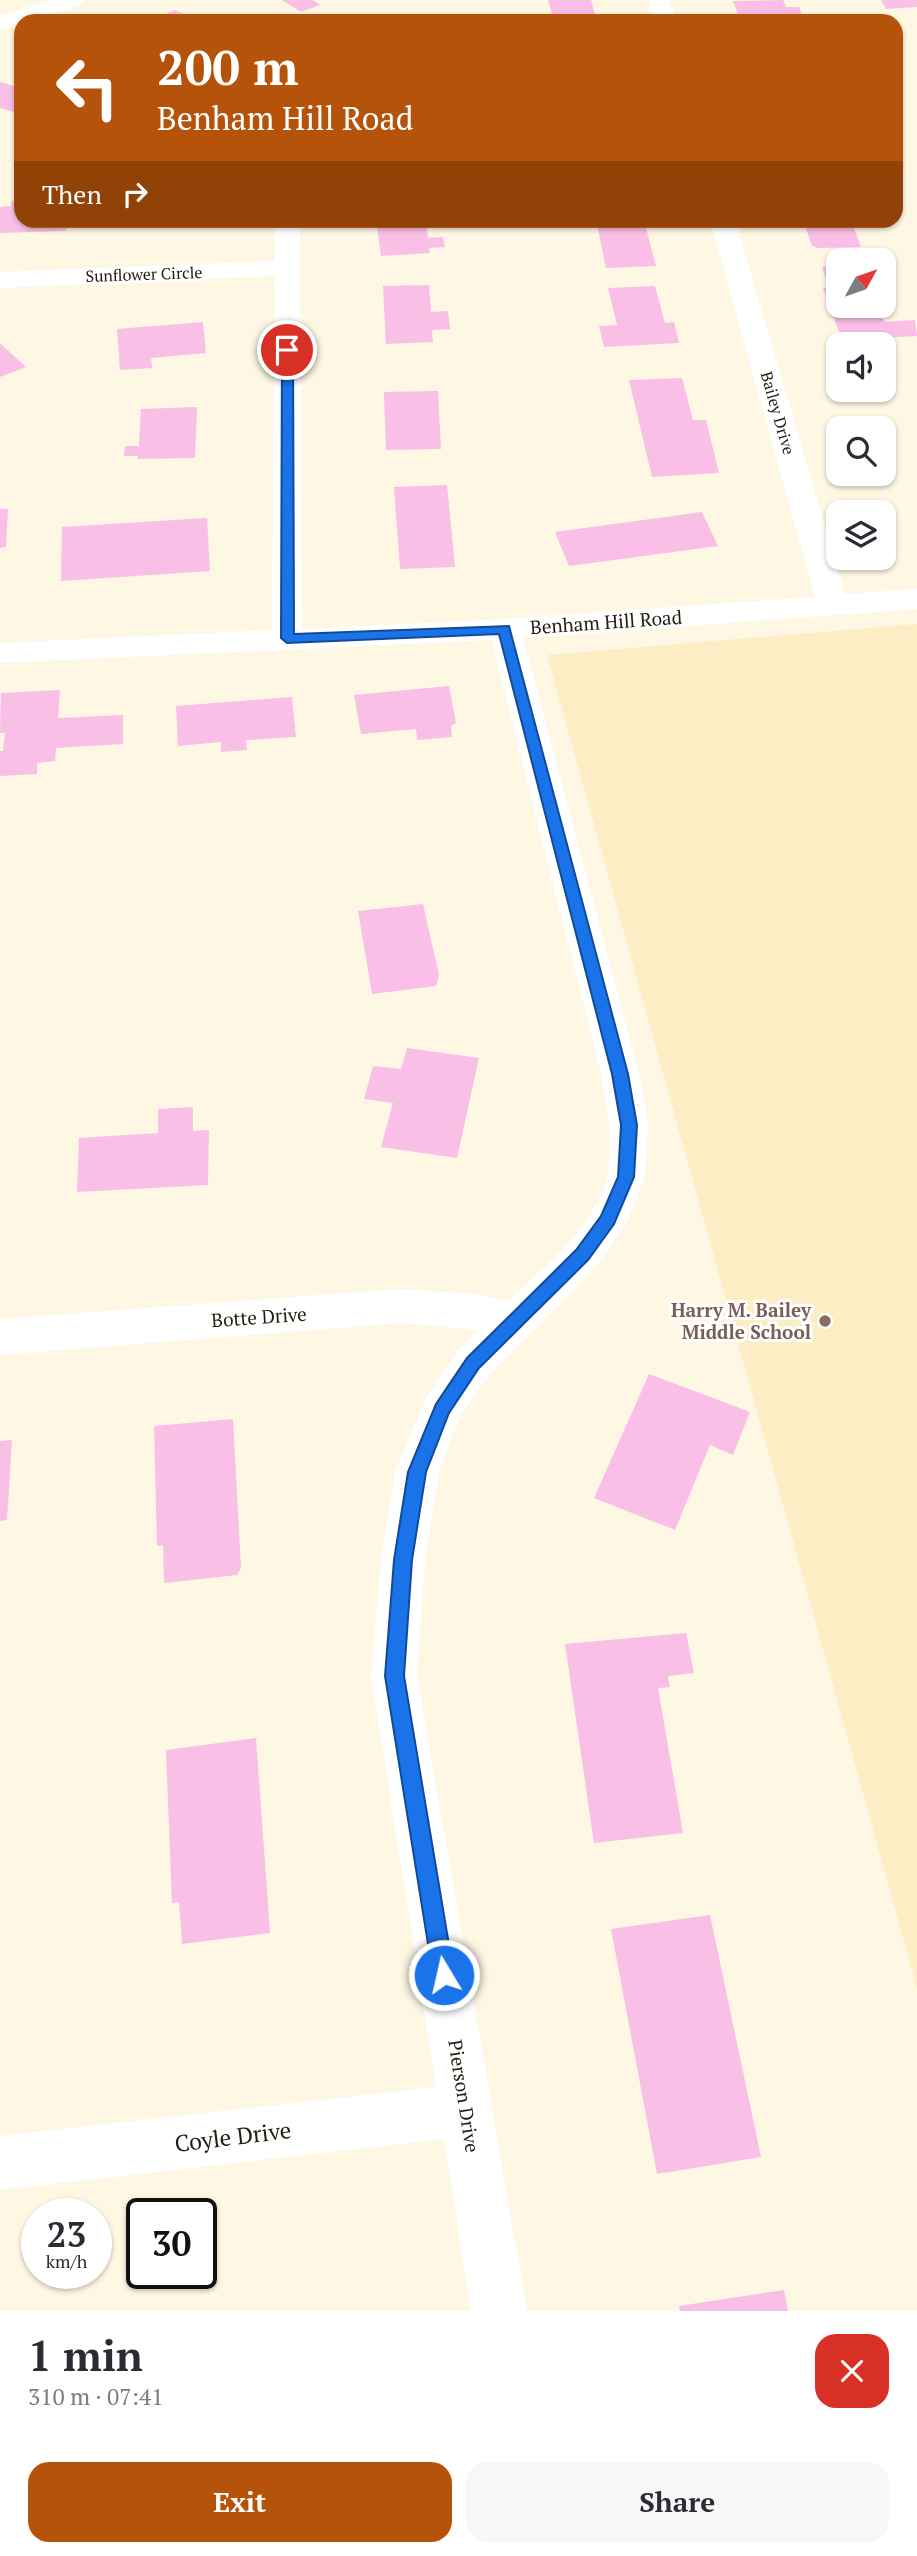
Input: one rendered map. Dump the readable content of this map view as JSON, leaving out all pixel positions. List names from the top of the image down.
{
  "streets": {
    "street": [
      "Sunflower Circle",
      "Bailey Drive",
      "Benham Hill Road",
      "Botte Drive",
      "Pierson Drive",
      "Coyle Drive"
    ]
  },
  "crossings": [
    ["Bailey Drive", "Benham Hill Road"],
    ["Benham Hill Road", "Pierson Drive"],
    ["Botte Drive", "Pierson Drive"],
    ["Pierson Drive", "Coyle Drive"]
  ],
  "places": ["Harry M. Bailey Middle School"],
  "north": "top right",
  "page": {
    "turn": ["200 m", "Benham Hill Road"],
    "then": "Then",
    "speed": "23 km/h",
    "limit": "30",
    "heading": ["1 min", "310 m · 07:41"],
    "buttons": ["Exit", "Share"]
  }
}
